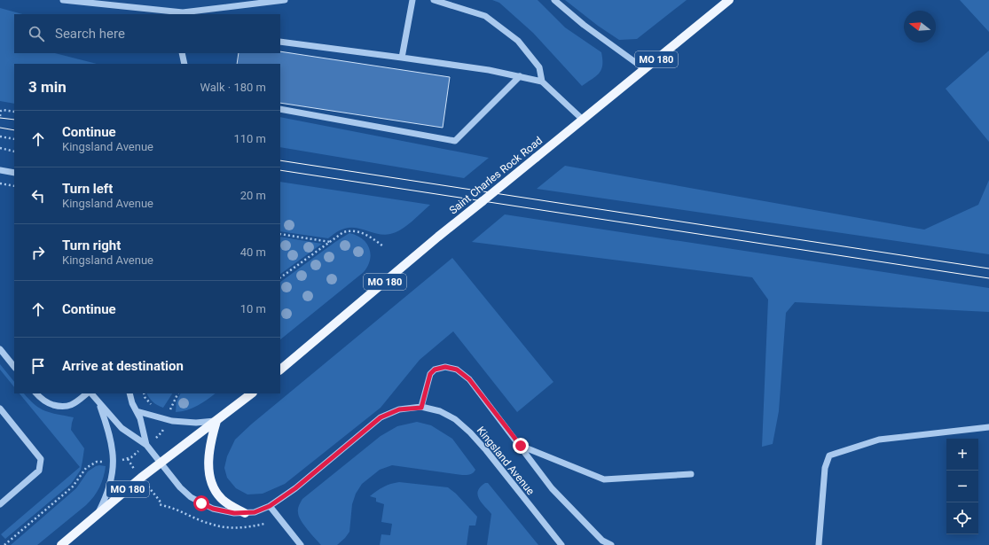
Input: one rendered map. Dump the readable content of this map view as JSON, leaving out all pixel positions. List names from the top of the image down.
{
  "streets": {
    "main road": ["MO 180", "Saint Charles Rock Road"],
    "street": ["Kingsland Avenue"]
  },
  "crossings": [
    ["MO 180", "Kingsland Avenue"]
  ],
  "north": "left",
  "page": {
    "search": "Search here",
    "heading": ["3 min", "Walk · 180 m"],
    "list": [
      ["Continue", "Kingsland Avenue", "110 m"],
      ["Turn left", "Kingsland Avenue", "20 m"],
      ["Turn right", "Kingsland Avenue", "40 m"],
      ["Continue", "10 m"],
      "Arrive at destination"
    ],
    "map_buttons": ["+", "−"]
  }
}
